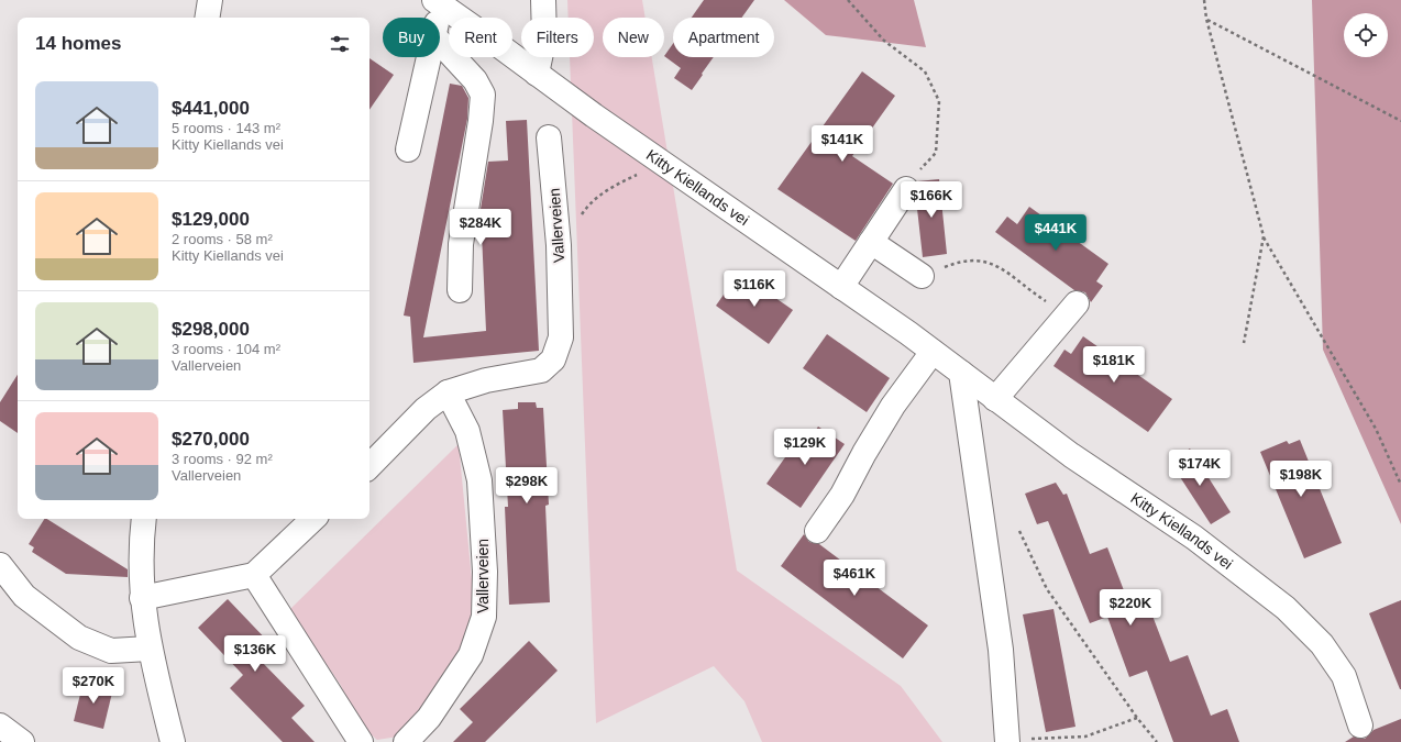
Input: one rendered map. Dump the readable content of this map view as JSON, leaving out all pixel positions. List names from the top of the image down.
{
  "streets": {
    "street": ["Kitty Kiellands vei", "Vallerveien"]
  },
  "page": {
    "chip": [
      "Buy",
      "Rent",
      "Filters",
      "New",
      "Apartment"
    ],
    "heading": "14 homes",
    "list": [
      {
        "name": "$441,000",
        "note": "5 rooms · 143 m² · Kitty Kiellands vei"
      },
      {
        "name": "$129,000",
        "note": "2 rooms · 58 m² · Kitty Kiellands vei"
      },
      {
        "name": "$298,000",
        "note": "3 rooms · 104 m² · Vallerveien"
      },
      {
        "name": "$270,000",
        "note": "3 rooms · 92 m² · Vallerveien"
      }
    ],
    "price": [
      "$141K",
      "$166K",
      "$284K",
      "$441K",
      "$116K",
      "$181K",
      "$129K",
      "$174K",
      "$198K",
      "$298K",
      "$461K",
      "$220K",
      "$136K",
      "$270K"
    ]
  }
}
